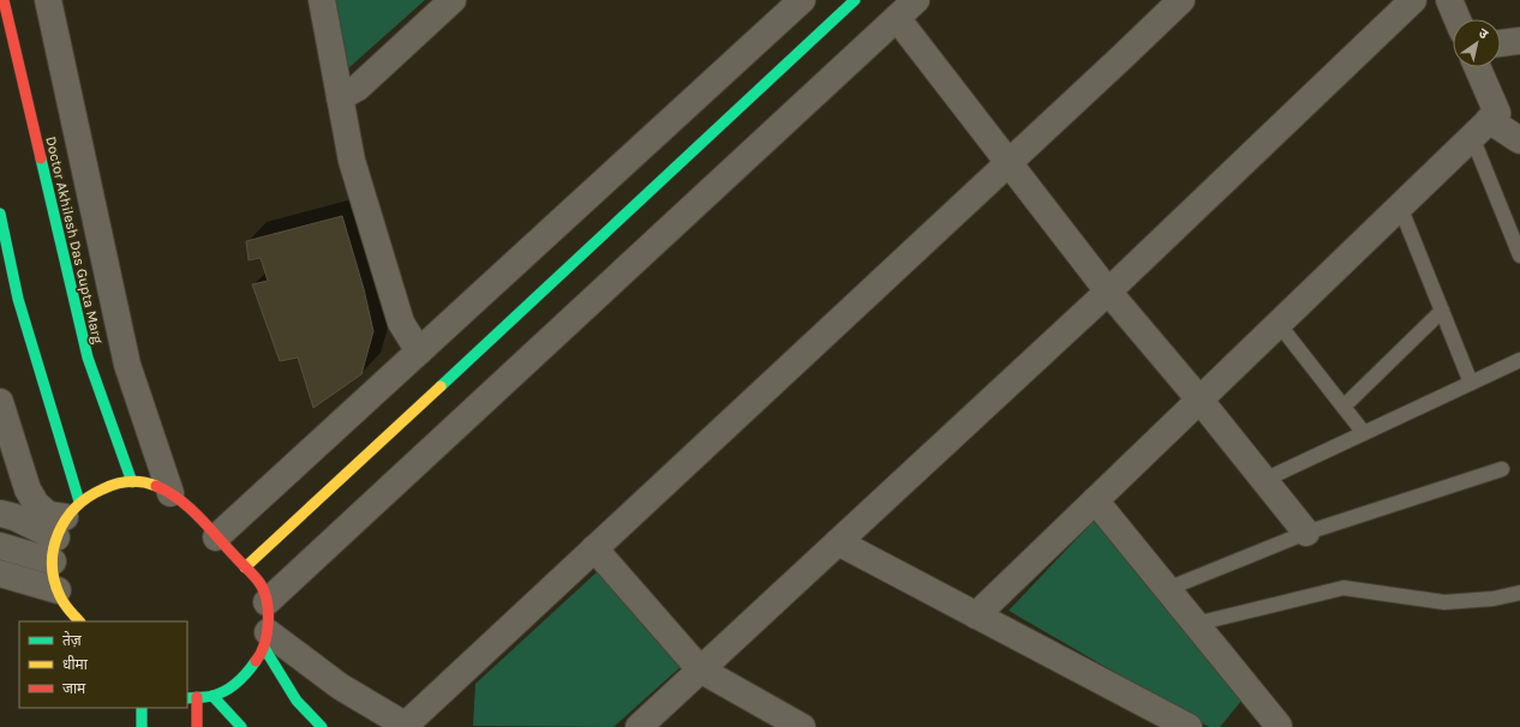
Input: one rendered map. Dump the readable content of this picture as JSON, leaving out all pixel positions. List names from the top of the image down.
{
  "streets": {
    "street": ["Doctor Akhilesh Das Gupta Marg"]
  },
  "legend": ["तेज़", "धीमा", "जाम"],
  "north": "top right"
}
